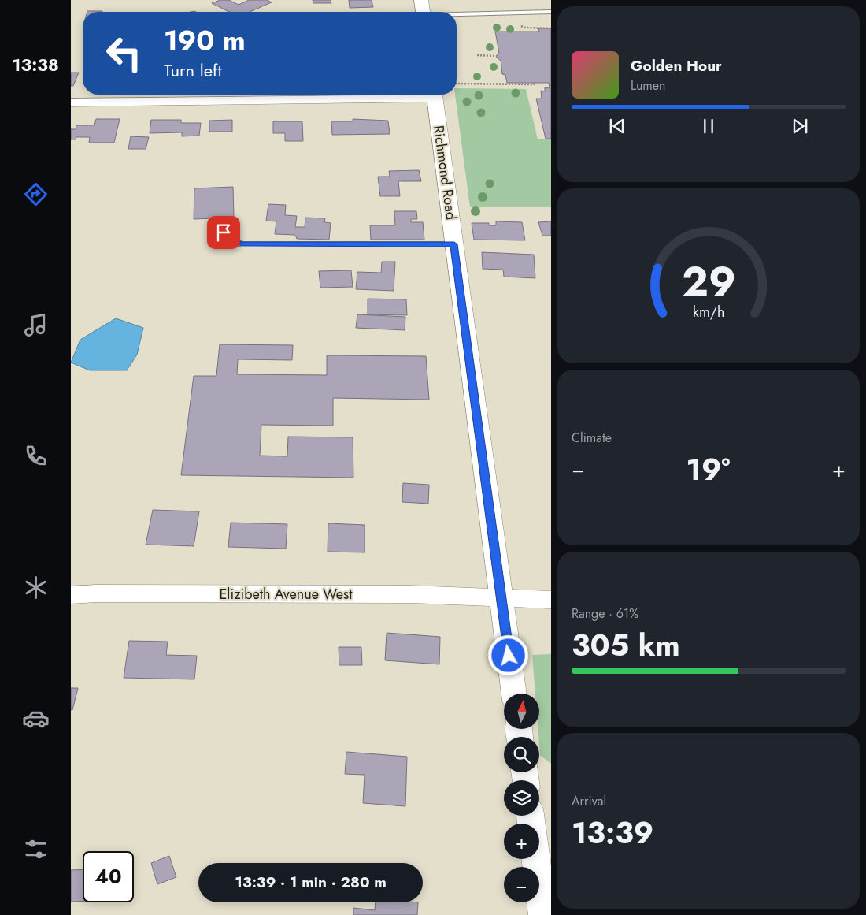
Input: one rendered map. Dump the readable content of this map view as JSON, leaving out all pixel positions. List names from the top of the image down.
{
  "streets": {
    "street": ["Richmond Road", "Elizibeth Avenue West"]
  },
  "crossings": [
    ["Richmond Road", "Elizibeth Avenue West"]
  ],
  "north": "top",
  "page": {
    "tabs": "13:38",
    "turn": ["190 m", "Turn left"],
    "song": ["Golden Hour", "Lumen"],
    "tile": [
      "Climate",
      ["Range · 61%", "305 km"],
      ["Arrival", "13:39"]
    ],
    "heat": ["−", "19°", "+"],
    "map_buttons": ["+", "−"],
    "limit": "40",
    "trip": "13:39 · 1 min · 280 m",
    "gauge": ["29", "km/h"]
  }
}
